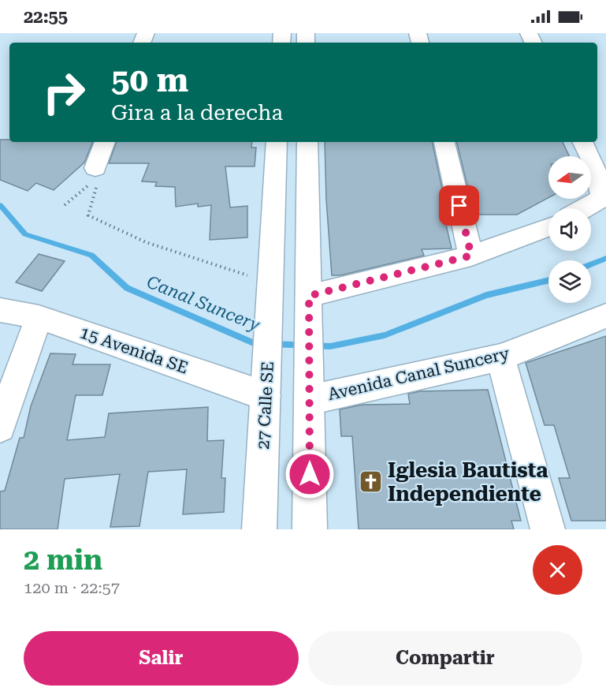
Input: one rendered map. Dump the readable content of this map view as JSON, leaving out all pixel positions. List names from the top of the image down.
{
  "streets": {
    "street": ["15 Avenida SE", "Avenida Canal Suncery", "27 Calle SE"]
  },
  "crossings": [
    ["15 Avenida SE", "27 Calle SE"]
  ],
  "water": ["Canal Suncery"],
  "places": {
    "church": ["Iglesia Bautista Independiente"]
  },
  "north": "left",
  "page": {
    "status": "22:55",
    "turn": ["50 m", "Gira a la derecha"],
    "heading": ["2 min", "120 m · 22:57"],
    "buttons": ["Salir", "Compartir"]
  }
}
